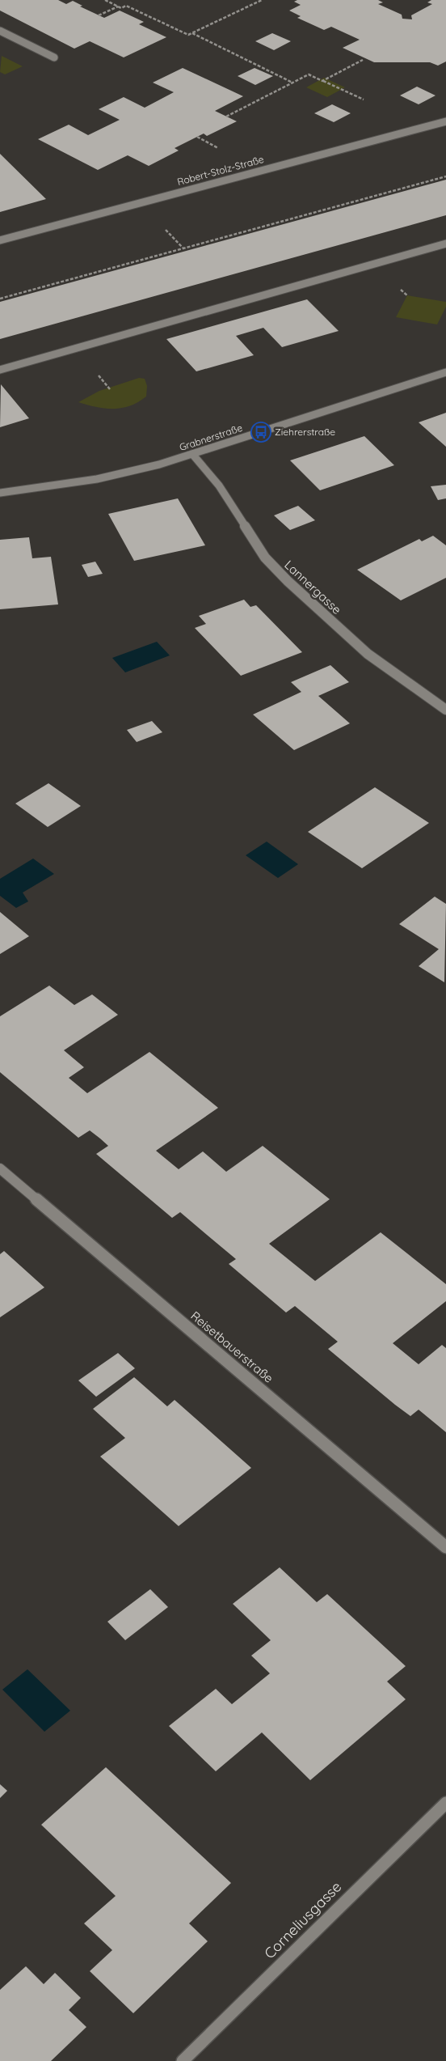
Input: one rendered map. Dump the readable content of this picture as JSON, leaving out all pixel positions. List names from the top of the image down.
{
  "streets": {
    "street": [
      "Robert-Stolz-Straße",
      "Grabnerstraße",
      "Lannergasse",
      "Reisetbauerstraße",
      "Corneliusgasse"
    ]
  },
  "crossings": [
    ["Grabnerstraße", "Lannergasse"]
  ],
  "places": {
    "bus stop": ["Ziehrerstraße"]
  }
}
